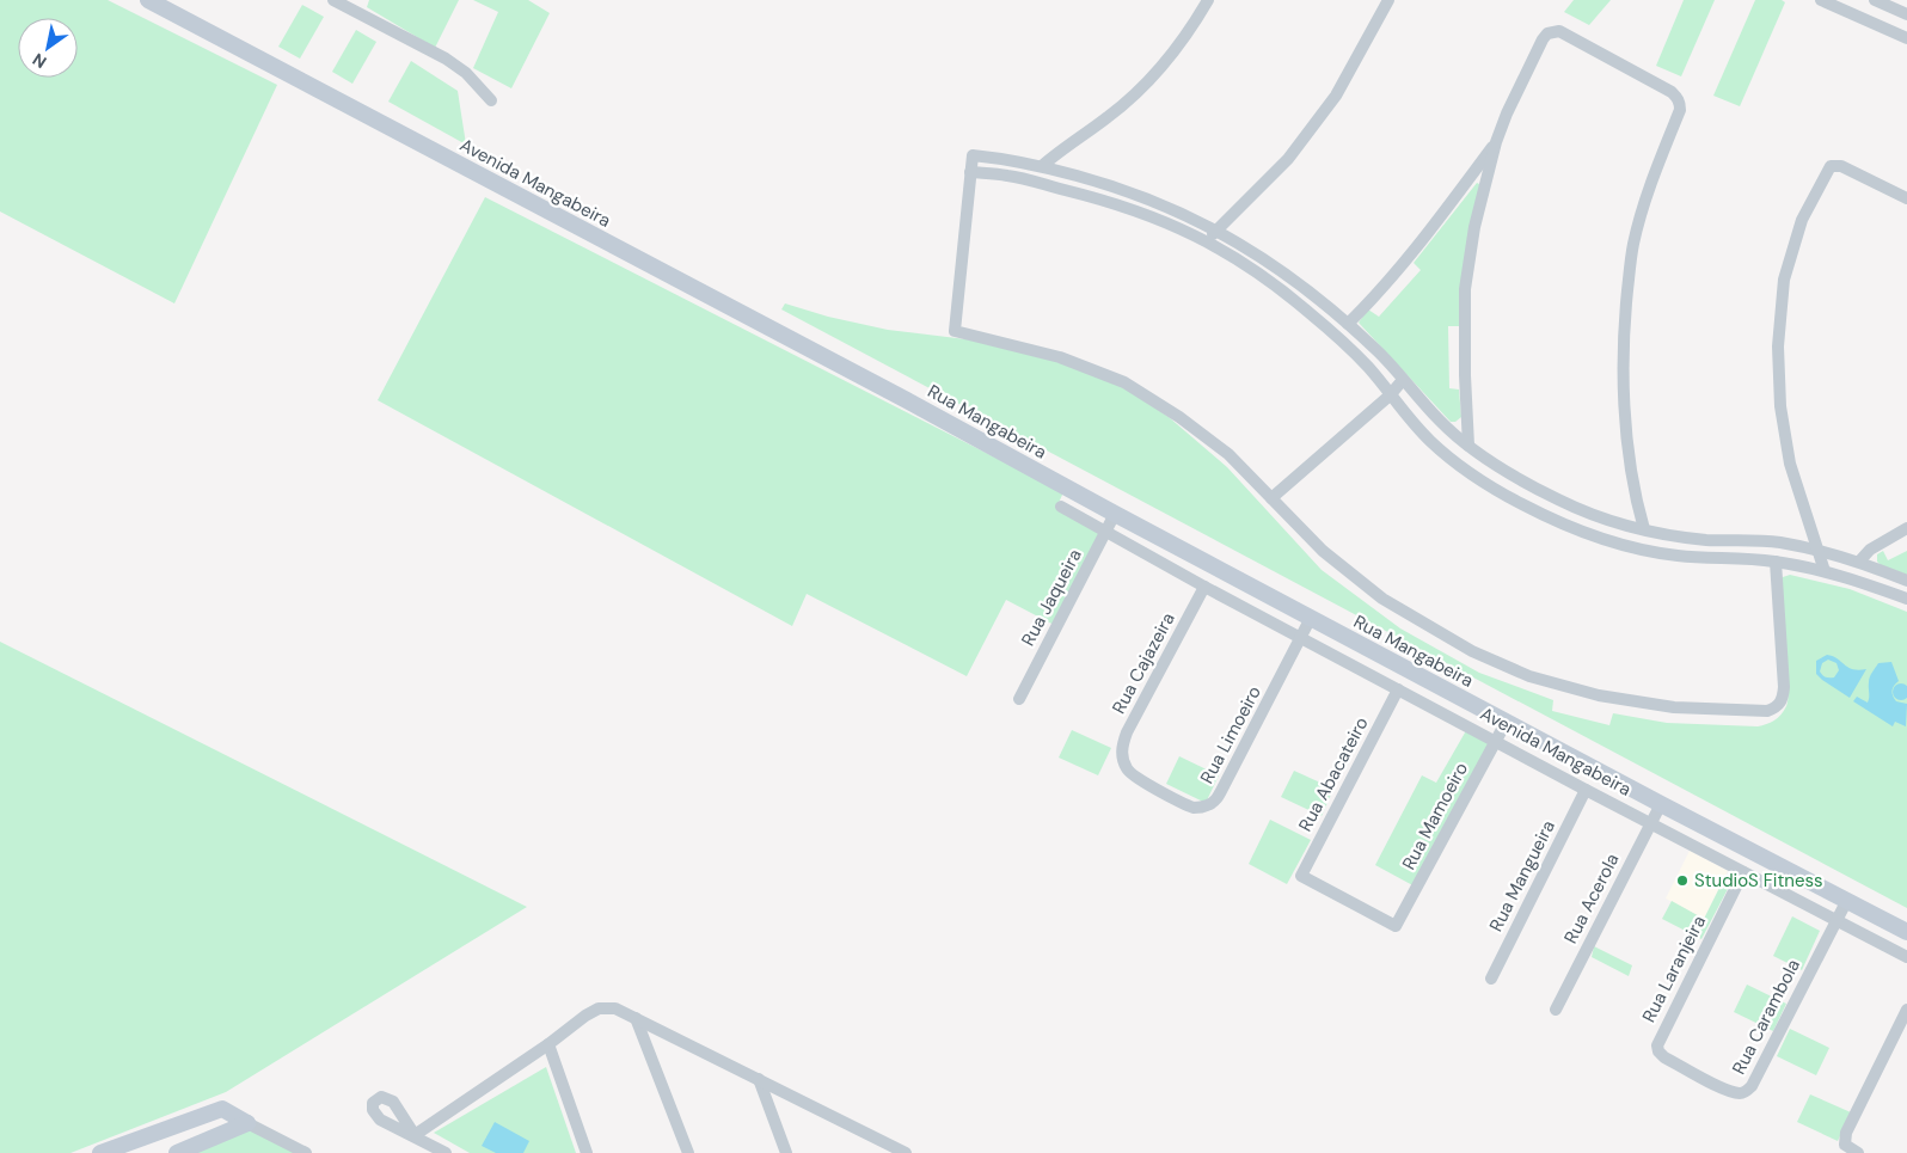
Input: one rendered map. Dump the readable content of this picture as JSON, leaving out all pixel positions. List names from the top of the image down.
{
  "streets": {
    "street": [
      "Avenida Mangabeira",
      "Rua Mangabeira",
      "Rua Jaqueira",
      "Rua Cajazeira",
      "Rua Limoeiro",
      "Rua Abacateiro",
      "Rua Mamoeiro",
      "Rua Mangueira",
      "Rua Acerola",
      "Rua Laranjeira",
      "Rua Carambola"
    ]
  },
  "crossings": [
    ["Avenida Mangabeira", "Rua Mangabeira"],
    ["Avenida Mangabeira", "Rua Jaqueira"],
    ["Avenida Mangabeira", "Rua Cajazeira"],
    ["Avenida Mangabeira", "Rua Limoeiro"],
    ["Avenida Mangabeira", "Rua Abacateiro"],
    ["Avenida Mangabeira", "Rua Mamoeiro"],
    ["Avenida Mangabeira", "Rua Mangueira"],
    ["Avenida Mangabeira", "Rua Acerola"],
    ["Avenida Mangabeira", "Rua Laranjeira"],
    ["Avenida Mangabeira", "Rua Carambola"],
    ["Rua Mangabeira", "Rua Jaqueira"],
    ["Rua Mangabeira", "Rua Limoeiro"],
    ["Rua Mangabeira", "Rua Mamoeiro"],
    ["Rua Mangabeira", "Rua Acerola"],
    ["Rua Mangabeira", "Rua Carambola"],
    ["Rua Cajazeira", "Rua Limoeiro"],
    ["Rua Abacateiro", "Rua Mamoeiro"],
    ["Rua Laranjeira", "Rua Carambola"]
  ],
  "places": ["StudioS Fitness"],
  "north": "bottom left"
}
